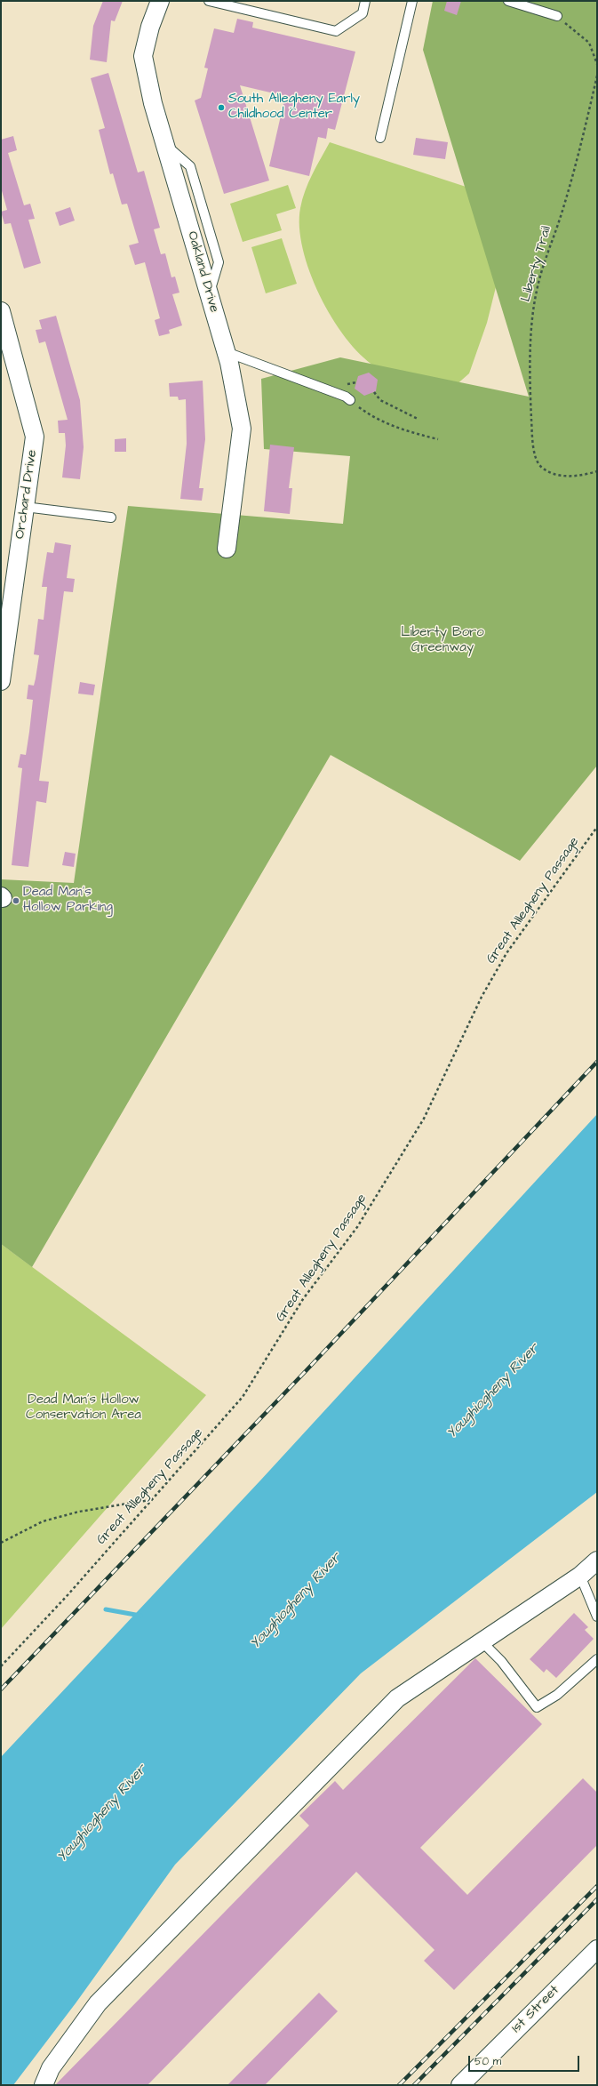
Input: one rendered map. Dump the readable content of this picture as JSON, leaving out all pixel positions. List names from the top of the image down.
{
  "streets": {
    "street": ["Oakland Drive", "Orchard Drive", "1st Street"],
    "path": ["Liberty Trail", "Great Allegheny Passage"]
  },
  "water": ["Youghiogheny River"],
  "parks": ["Liberty Boro Greenway", "Dead Man's Hollow Conservation Area"],
  "places": ["South Allegheny Early Childhood Center", "Dead Man's Hollow Parking"],
  "scale_bar": "50 m"
}
